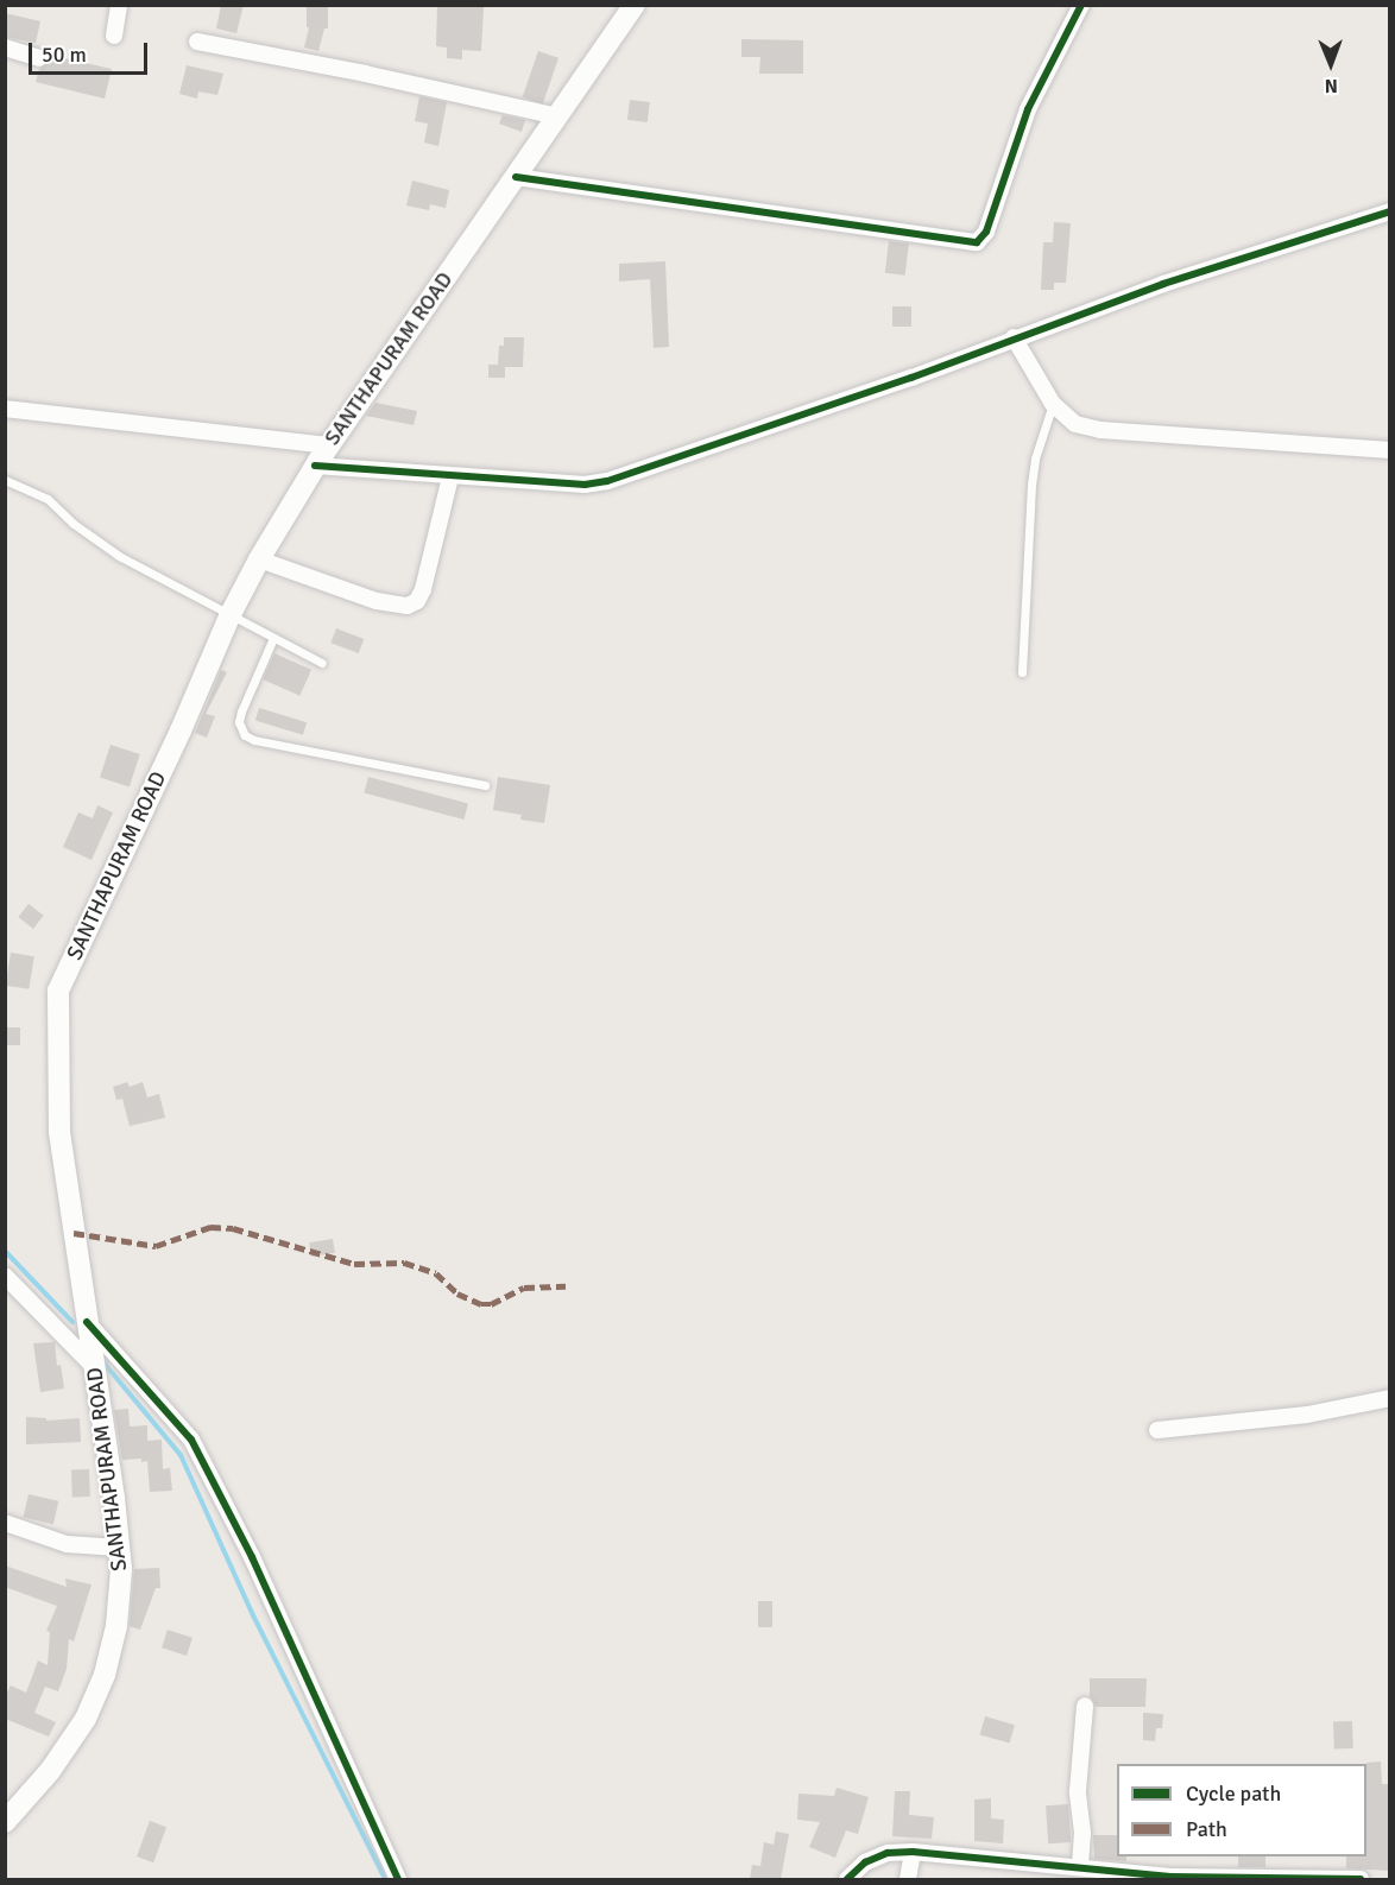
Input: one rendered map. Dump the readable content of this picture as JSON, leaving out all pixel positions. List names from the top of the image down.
{
  "streets": {
    "main road": ["SANTHAPURAM ROAD"]
  },
  "legend": ["Cycle path", "Path"],
  "scale_bar": "50 m",
  "north": "bottom"
}
